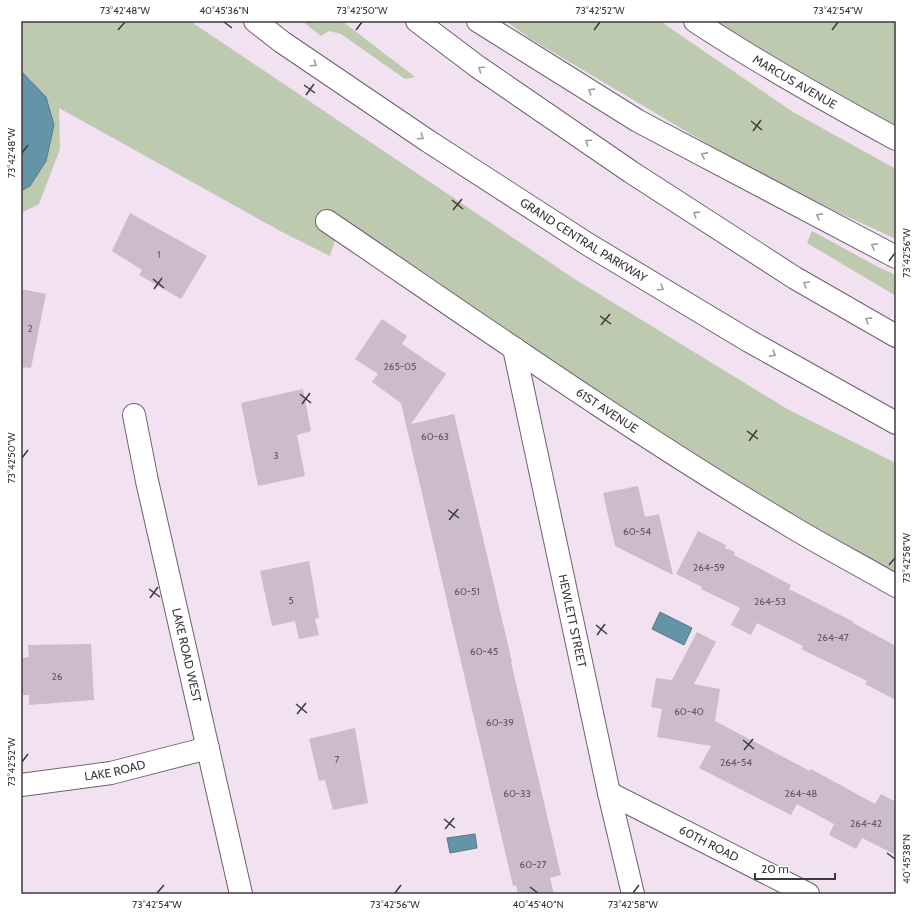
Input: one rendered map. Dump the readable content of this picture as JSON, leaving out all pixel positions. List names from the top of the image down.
{
  "streets": {
    "main road": [
      "MARCUS AVENUE",
      "GRAND CENTRAL PARKWAY",
      "61ST AVENUE",
      "HEWLETT STREET",
      "LAKE ROAD WEST",
      "LAKE ROAD",
      "60TH ROAD"
    ]
  },
  "crossings": [
    ["61ST AVENUE", "HEWLETT STREET"],
    ["HEWLETT STREET", "60TH ROAD"],
    ["LAKE ROAD WEST", "LAKE ROAD"]
  ],
  "house_numbers": [
    "1",
    "2",
    "265-05",
    "60-63",
    "3",
    "60-54",
    "264-59",
    "60-51",
    "5",
    "264-53",
    "264-47",
    "60-45",
    "26",
    "60-40",
    "60-39",
    "7",
    "264-54",
    "60-33",
    "264-48",
    "264-42",
    "60-27"
  ],
  "scale_bar": "20 m",
  "coordinates": [
    "73°42'48\"W",
    "40°45'36\"N",
    "73°42'50\"W",
    "73°42'52\"W",
    "73°42'54\"W",
    "73°42'56\"W",
    "73°42'58\"W",
    "40°45'38\"N",
    "40°45'40\"N"
  ]
}
